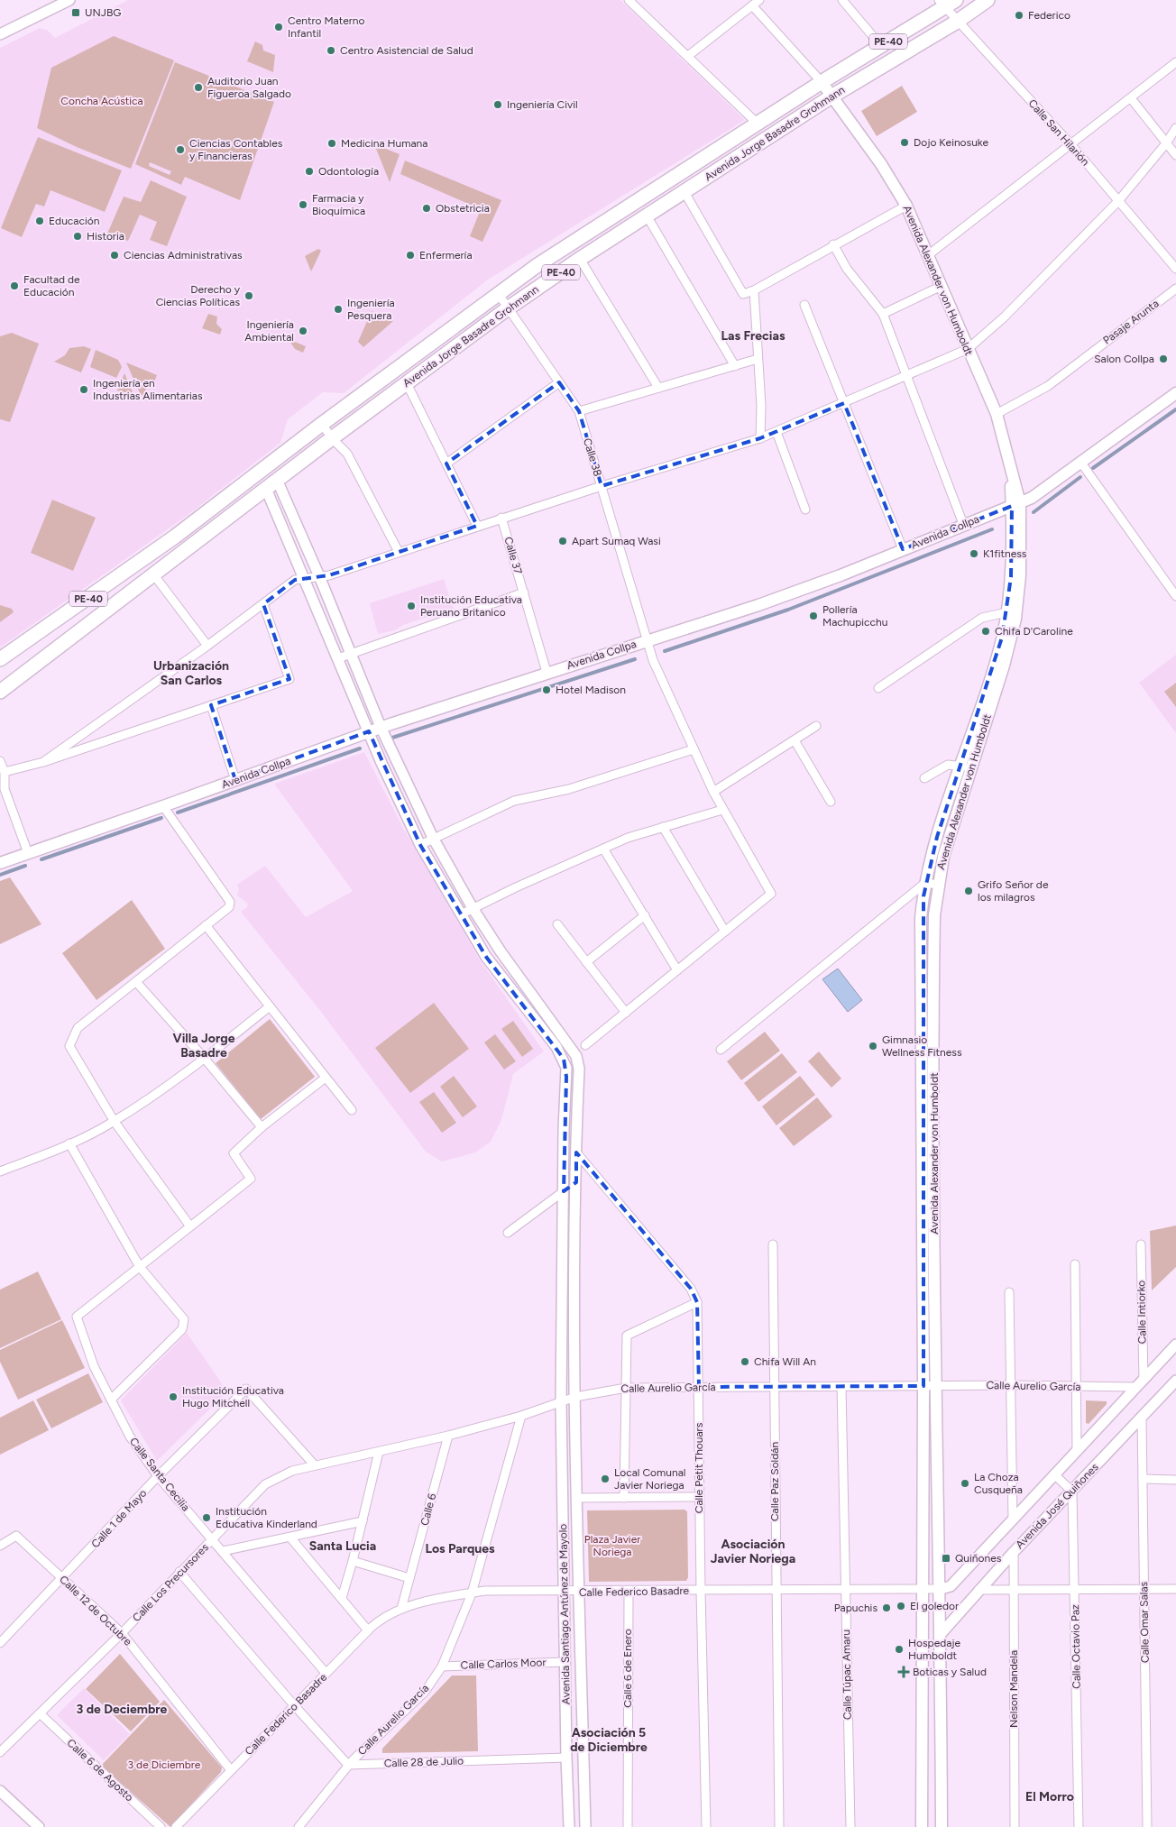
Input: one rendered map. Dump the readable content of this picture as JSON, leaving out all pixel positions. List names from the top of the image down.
{
  "streets": {
    "highway": ["PE-40", "Avenida Jorge Basadre Grohmann"],
    "main road": ["Avenida Alexander von Humboldt", "Avenida Collpa"],
    "street": [
      "Calle San Hilarión",
      "Pasaje Arunta",
      "Calle 38",
      "Calle 37",
      "Calle Intiorko",
      "Calle Aurelio García",
      "Calle Petit Thouars",
      "Calle Santa Cecilia",
      "Calle Paz Soldán",
      "Avenida José Quiñones",
      "Calle 6",
      "Calle 1 de Mayo",
      "Calle Los Precursores",
      "Calle Federico Basadre",
      "Calle 12 de Octubre",
      "Avenida Santiago Antúnez de Mayolo",
      "Calle Omar Salas",
      "Calle Octavio Paz",
      "Calle Carlos Moor",
      "Calle 6 de Enero",
      "Calle Túpac Amaru",
      "Nelson Mandela",
      "Calle 28 de Julio",
      "Calle 6 de Agosto"
    ]
  },
  "crossings": [
    ["Calle San Hilarión", "Avenida Jorge Basadre Grohmann"],
    ["Avenida Jorge Basadre Grohmann", "Avenida Alexander von Humboldt"],
    ["Avenida Jorge Basadre Grohmann", "Calle 38"],
    ["Avenida Jorge Basadre Grohmann", "Avenida Santiago Antúnez de Mayolo"],
    ["Avenida Alexander von Humboldt", "Pasaje Arunta"],
    ["Avenida Alexander von Humboldt", "Avenida Collpa"],
    ["Avenida Alexander von Humboldt", "Calle Aurelio García"],
    ["Avenida Alexander von Humboldt", "Avenida José Quiñones"],
    ["Avenida Alexander von Humboldt", "Calle Federico Basadre"],
    ["Calle 38", "Avenida Collpa"],
    ["Avenida Collpa", "Calle 37"],
    ["Avenida Collpa", "Avenida Santiago Antúnez de Mayolo"],
    ["Calle Intiorko", "Calle Aurelio García"],
    ["Calle Intiorko", "Avenida José Quiñones"],
    ["Calle Aurelio García", "Calle Petit Thouars"],
    ["Calle Aurelio García", "Calle Paz Soldán"],
    ["Calle Aurelio García", "Avenida José Quiñones"],
    ["Calle Aurelio García", "Calle Los Precursores"],
    ["Calle Aurelio García", "Calle Federico Basadre"],
    ["Calle Aurelio García", "Avenida Santiago Antúnez de Mayolo"],
    ["Calle Aurelio García", "Calle Carlos Moor"],
    ["Calle Aurelio García", "Calle Túpac Amaru"],
    ["Calle Aurelio García", "Calle 28 de Julio"],
    ["Calle Petit Thouars", "Calle Federico Basadre"],
    ["Calle Petit Thouars", "Avenida Santiago Antúnez de Mayolo"],
    ["Calle Santa Cecilia", "Calle 1 de Mayo"],
    ["Calle Santa Cecilia", "Calle Los Precursores"],
    ["Calle Santa Cecilia", "Calle Federico Basadre"],
    ["Calle Paz Soldán", "Calle Federico Basadre"],
    ["Avenida José Quiñones", "Calle Federico Basadre"],
    ["Avenida José Quiñones", "Calle Omar Salas"],
    ["Avenida José Quiñones", "Calle Octavio Paz"],
    ["Avenida José Quiñones", "Nelson Mandela"],
    ["Calle 6", "Calle Los Precursores"],
    ["Calle 6", "Calle Federico Basadre"],
    ["Calle 1 de Mayo", "Calle Los Precursores"],
    ["Calle 1 de Mayo", "Calle 12 de Octubre"],
    ["Calle Los Precursores", "Calle 12 de Octubre"],
    ["Calle Los Precursores", "Calle 6 de Agosto"],
    ["Calle Federico Basadre", "Calle 12 de Octubre"],
    ["Calle Federico Basadre", "Avenida Santiago Antúnez de Mayolo"],
    ["Calle Federico Basadre", "Calle 6 de Enero"],
    ["Calle Federico Basadre", "Calle Túpac Amaru"],
    ["Avenida Santiago Antúnez de Mayolo", "Calle Carlos Moor"],
    ["Avenida Santiago Antúnez de Mayolo", "Calle 28 de Julio"]
  ],
  "districts": [
    "Las Frecias",
    "Urbanización San Carlos",
    "Villa Jorge Basadre",
    "Asociación Javier Noriega",
    "Santa Lucia",
    "Los Parques",
    "3 de Deciembre",
    "Asociación 5 de Diciembre",
    "El Morro"
  ],
  "parks": ["Concha Acústica", "Plaza Javier Noriega", "3 de Diciembre"],
  "places": {
    "transit": ["UNJBG", "Quiñones"],
    "other": [
      "Federico",
      "Centro Materno Infantil",
      "Centro Asistencial de Salud",
      "Auditorio Juan Figueroa Salgado",
      "Ingeniería Civil",
      "Dojo Keinosuke",
      "Medicina Humana",
      "Ciencias Contables y Financieras",
      "Odontología",
      "Farmacia y Bioquímica",
      "Obstetricia",
      "Educación",
      "Historia",
      "Ciencias Administrativas",
      "Enfermería",
      "Facultad de Educación",
      "Derecho y Ciencias Políticas",
      "Ingeniería Pesquera",
      "Ingeniería Ambiental",
      "Salon Collpa",
      "Ingeniería en Industrias Alimentarias",
      "Apart Sumaq Wasi",
      "K1fitness",
      "Institución Educativa Peruano Britanico",
      "Pollería Machupicchu",
      "Chifa D'Caroline",
      "Hotel Madison",
      "Grifo Señor de los milagros",
      "Gimnasio Wellness Fitness",
      "Chifa Will An",
      "Institución Educativa Hugo Mitchell",
      "Local Comunal Javier Noriega",
      "La Choza Cusqueña",
      "Institución Educativa Kinderland",
      "El goledor",
      "Papuchis",
      "Hospedaje Humboldt"
    ],
    "health": ["Boticas y Salud"]
  }
}
